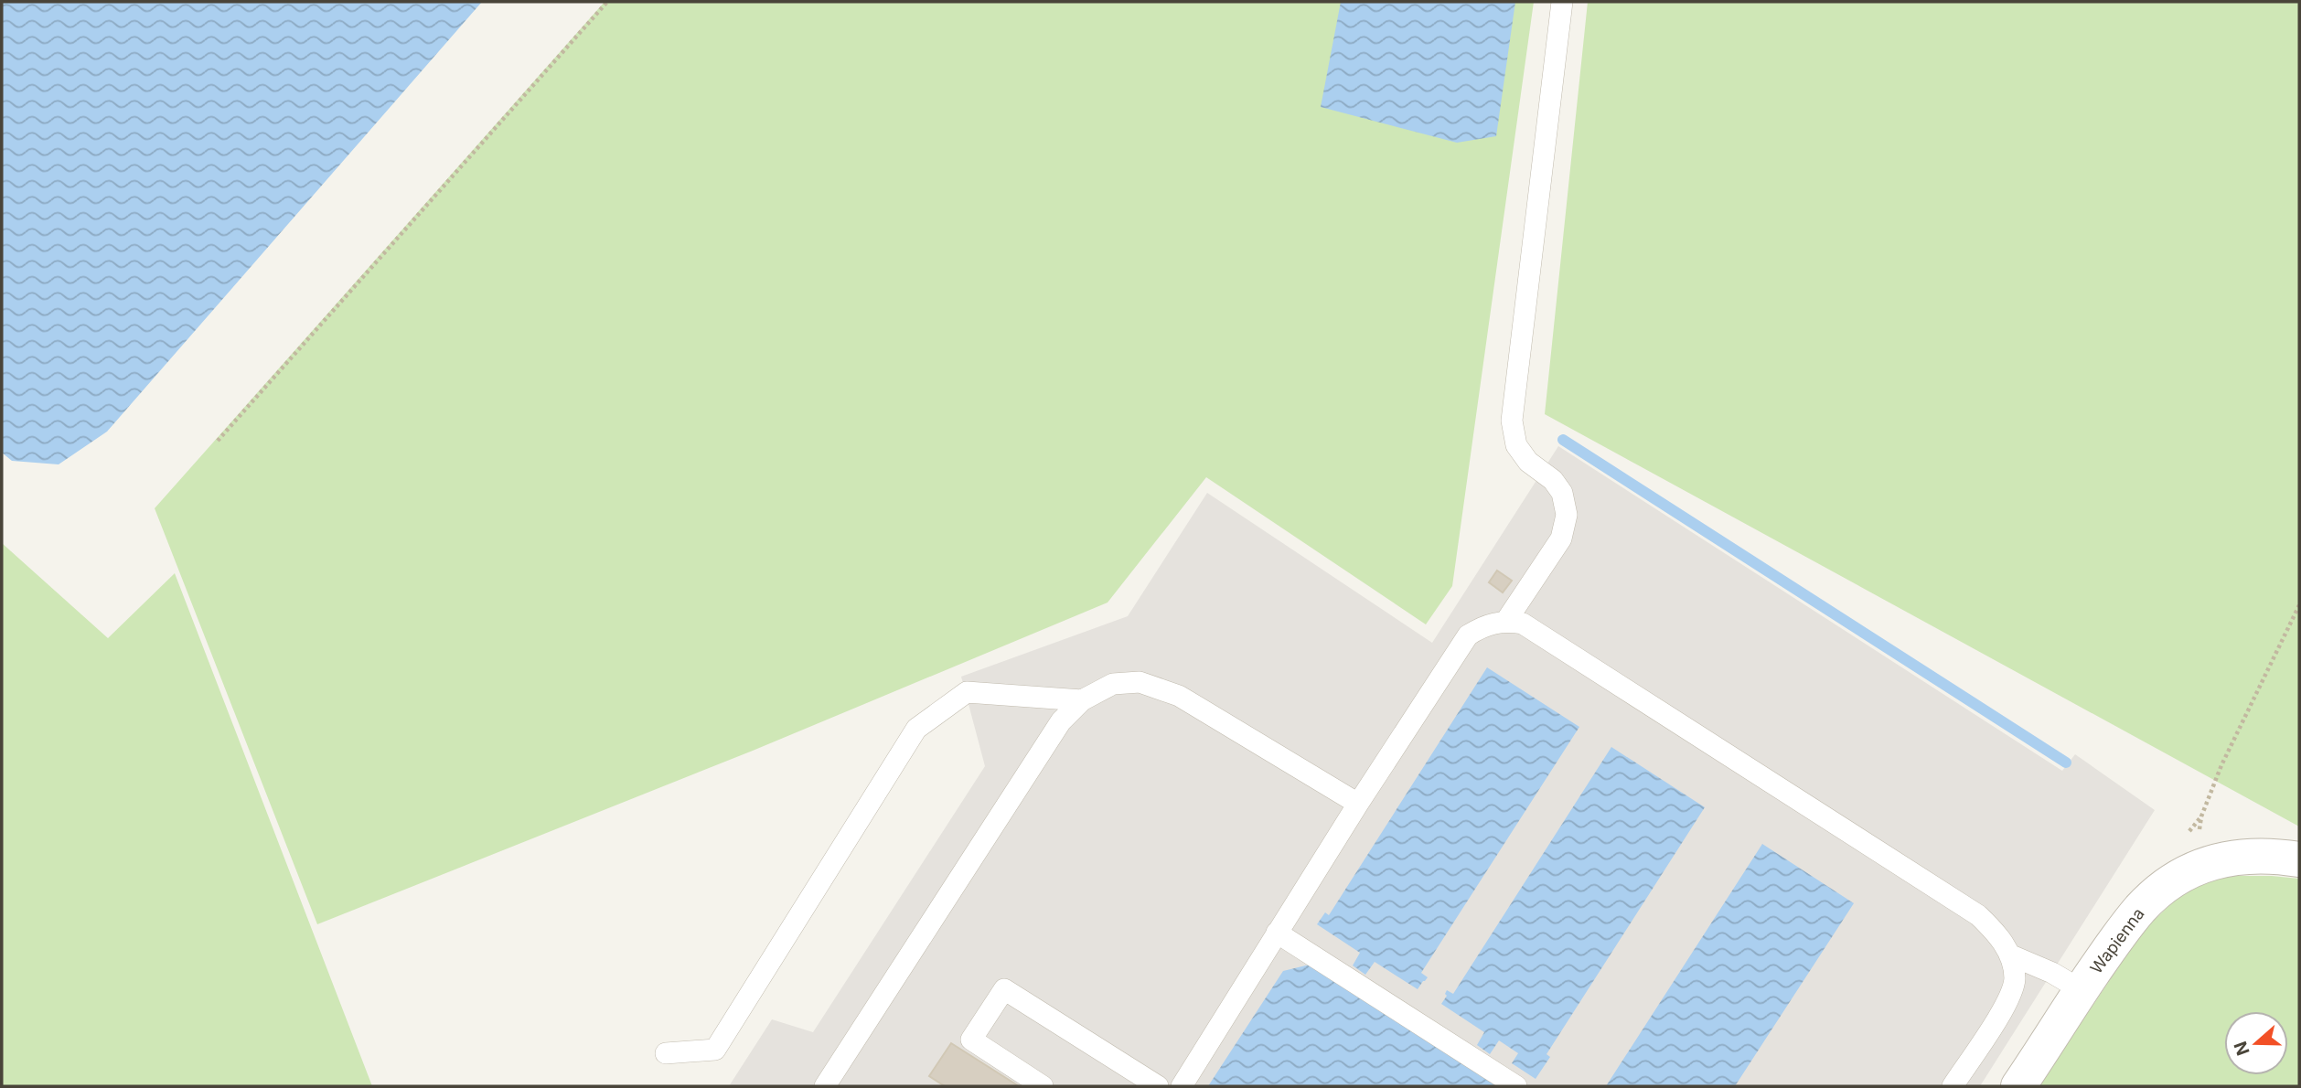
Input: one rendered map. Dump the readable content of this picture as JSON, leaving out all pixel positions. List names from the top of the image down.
{
  "streets": {
    "street": ["Wapienna"]
  },
  "north": "left"
}
